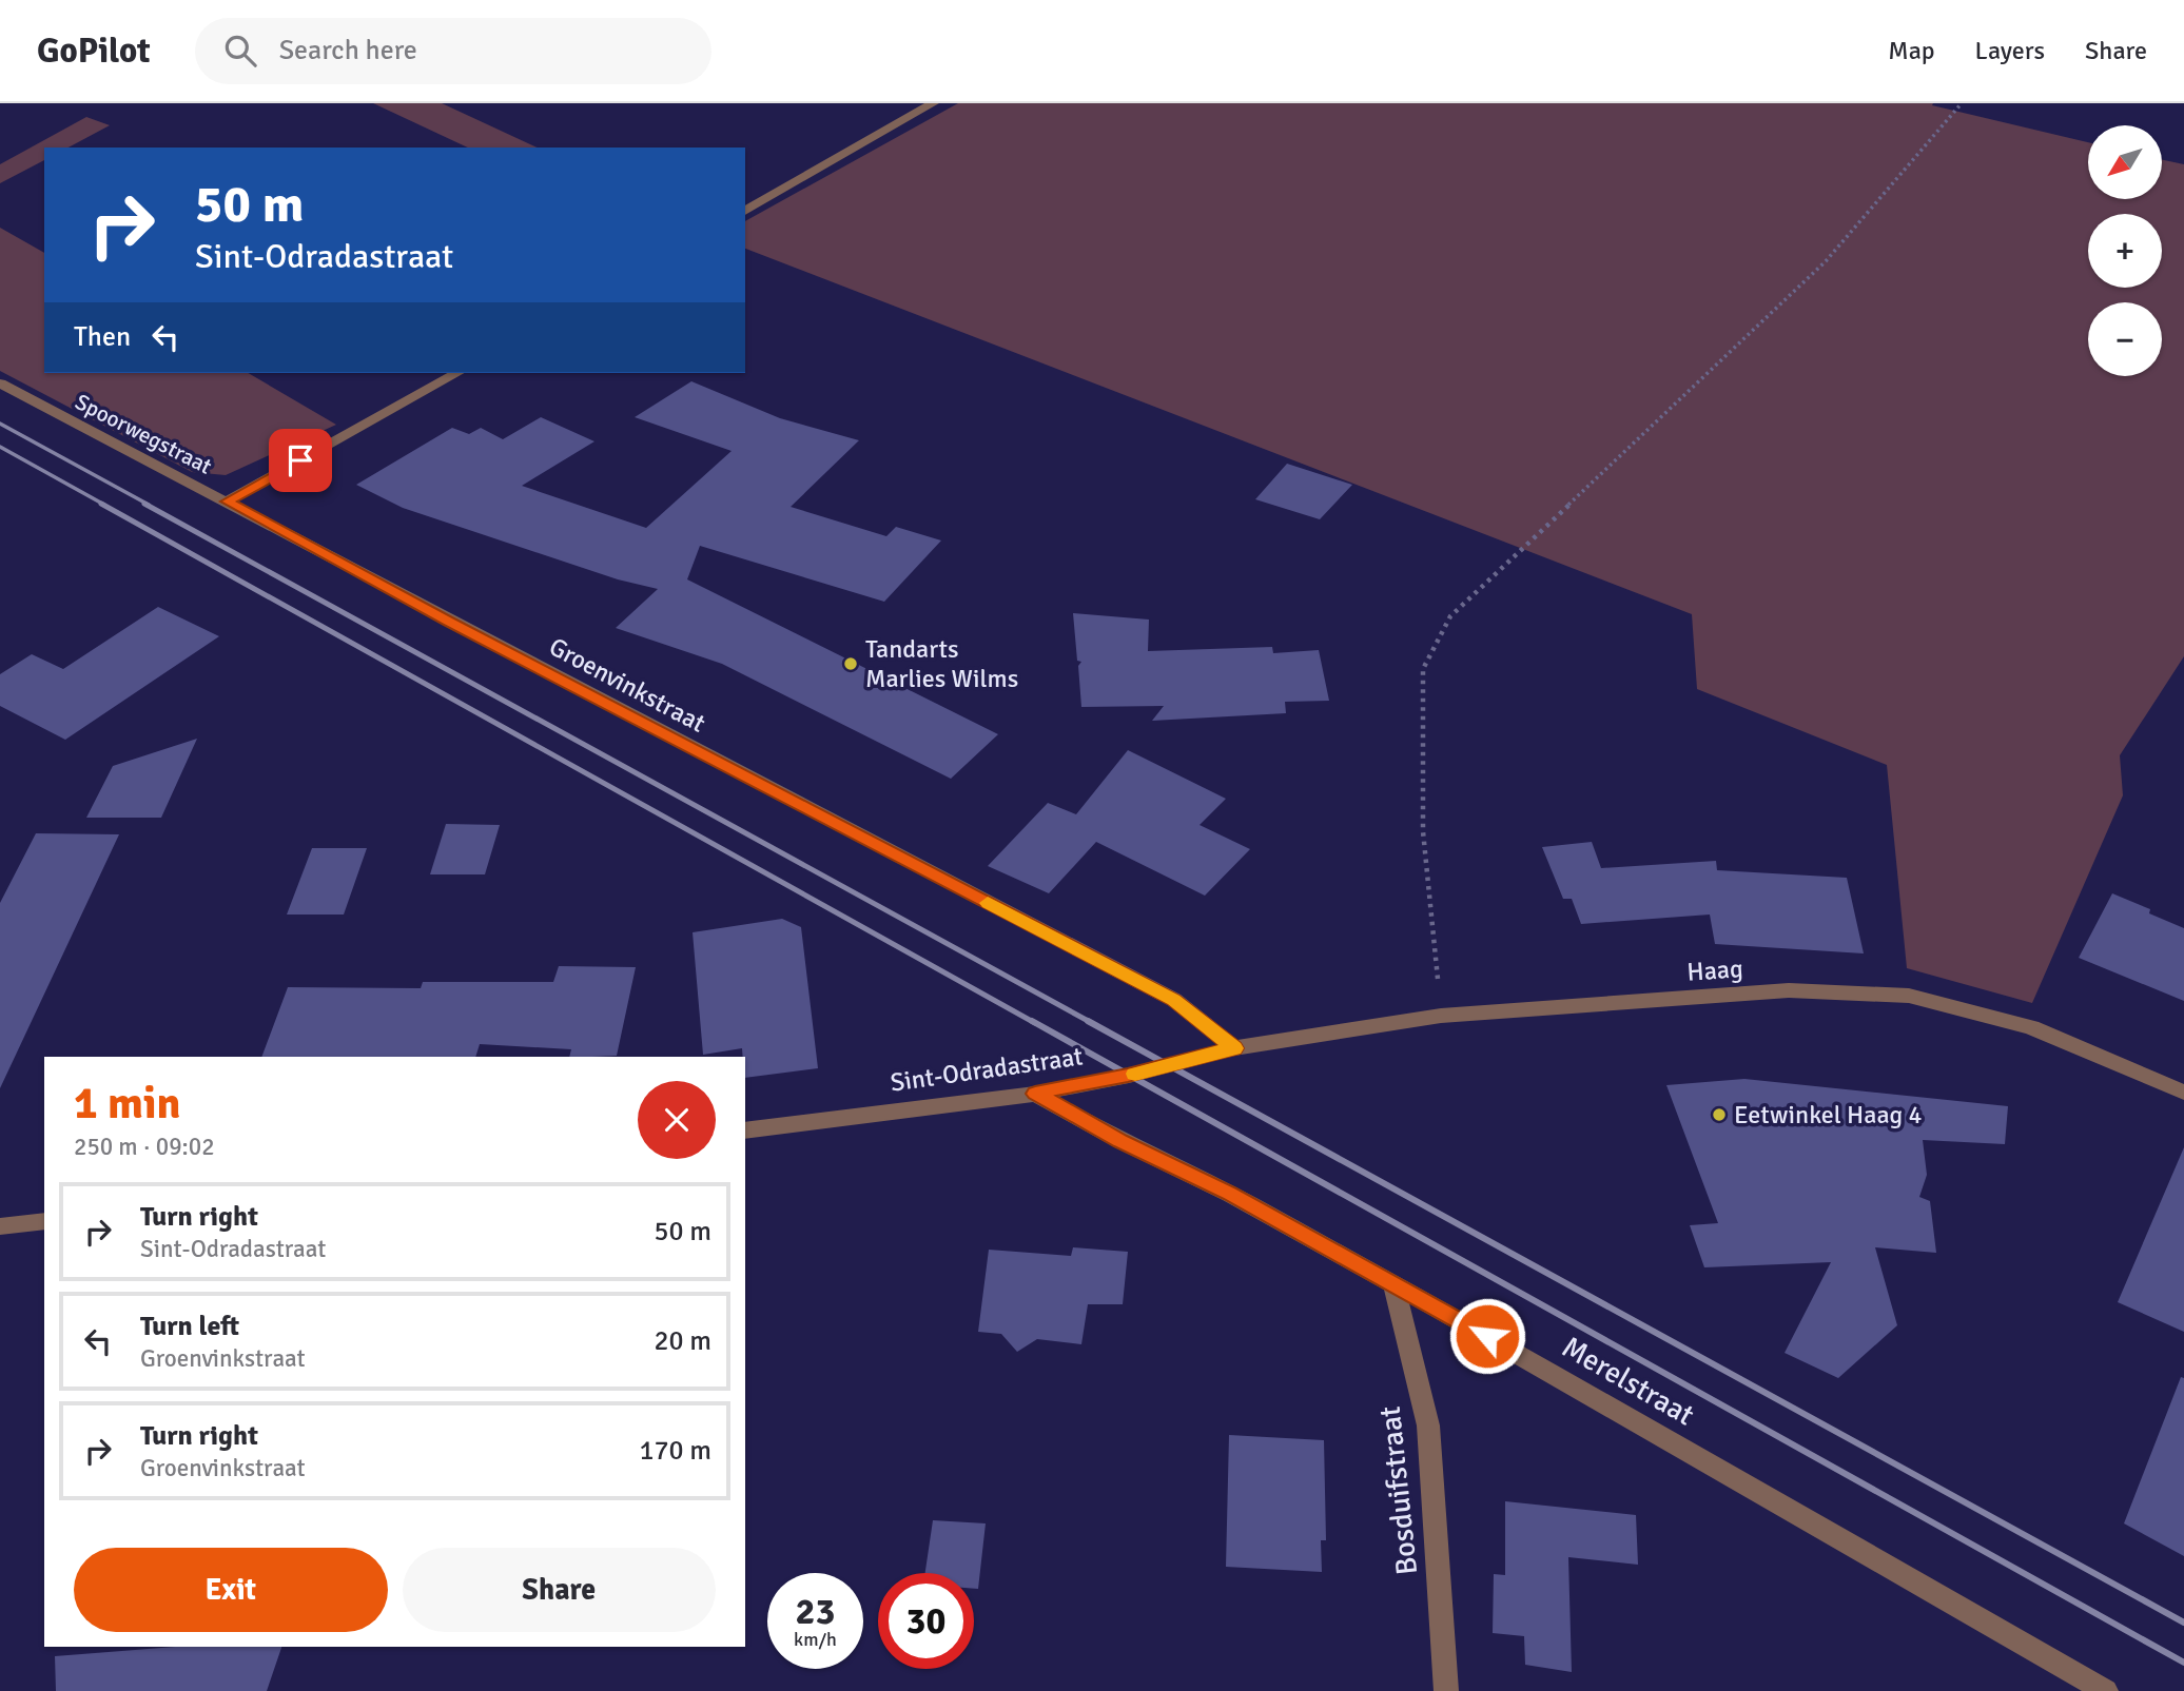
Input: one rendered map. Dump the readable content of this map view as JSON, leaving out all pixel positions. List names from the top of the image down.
{
  "streets": {
    "street": [
      "Spoorwegstraat",
      "Groenvinkstraat",
      "Haag",
      "Sint-Odradastraat",
      "Merelstraat",
      "Bosduifstraat"
    ]
  },
  "crossings": [
    ["Spoorwegstraat", "Groenvinkstraat"],
    ["Groenvinkstraat", "Haag"],
    ["Groenvinkstraat", "Sint-Odradastraat"],
    ["Haag", "Sint-Odradastraat"],
    ["Sint-Odradastraat", "Merelstraat"],
    ["Merelstraat", "Bosduifstraat"]
  ],
  "places": ["Tandarts Marlies Wilms", "Eetwinkel Haag 4"],
  "north": "bottom left",
  "page": {
    "header": "GoPilot",
    "search": "Search here",
    "nav": ["Map", "Layers", "Share"],
    "map_buttons": ["+", "−"],
    "turn": ["50 m", "Sint-Odradastraat"],
    "then": "Then",
    "heading": ["1 min", "250 m · 09:02"],
    "list": [
      {
        "name": "Turn right",
        "note": "Sint-Odradastraat",
        "value": "50 m"
      },
      {
        "name": "Turn left",
        "note": "Groenvinkstraat",
        "value": "20 m"
      },
      {
        "name": "Turn right",
        "note": "Groenvinkstraat",
        "value": "170 m"
      }
    ],
    "buttons": ["Exit", "Share"],
    "speed": "23 km/h",
    "limit": "30"
  }
}
